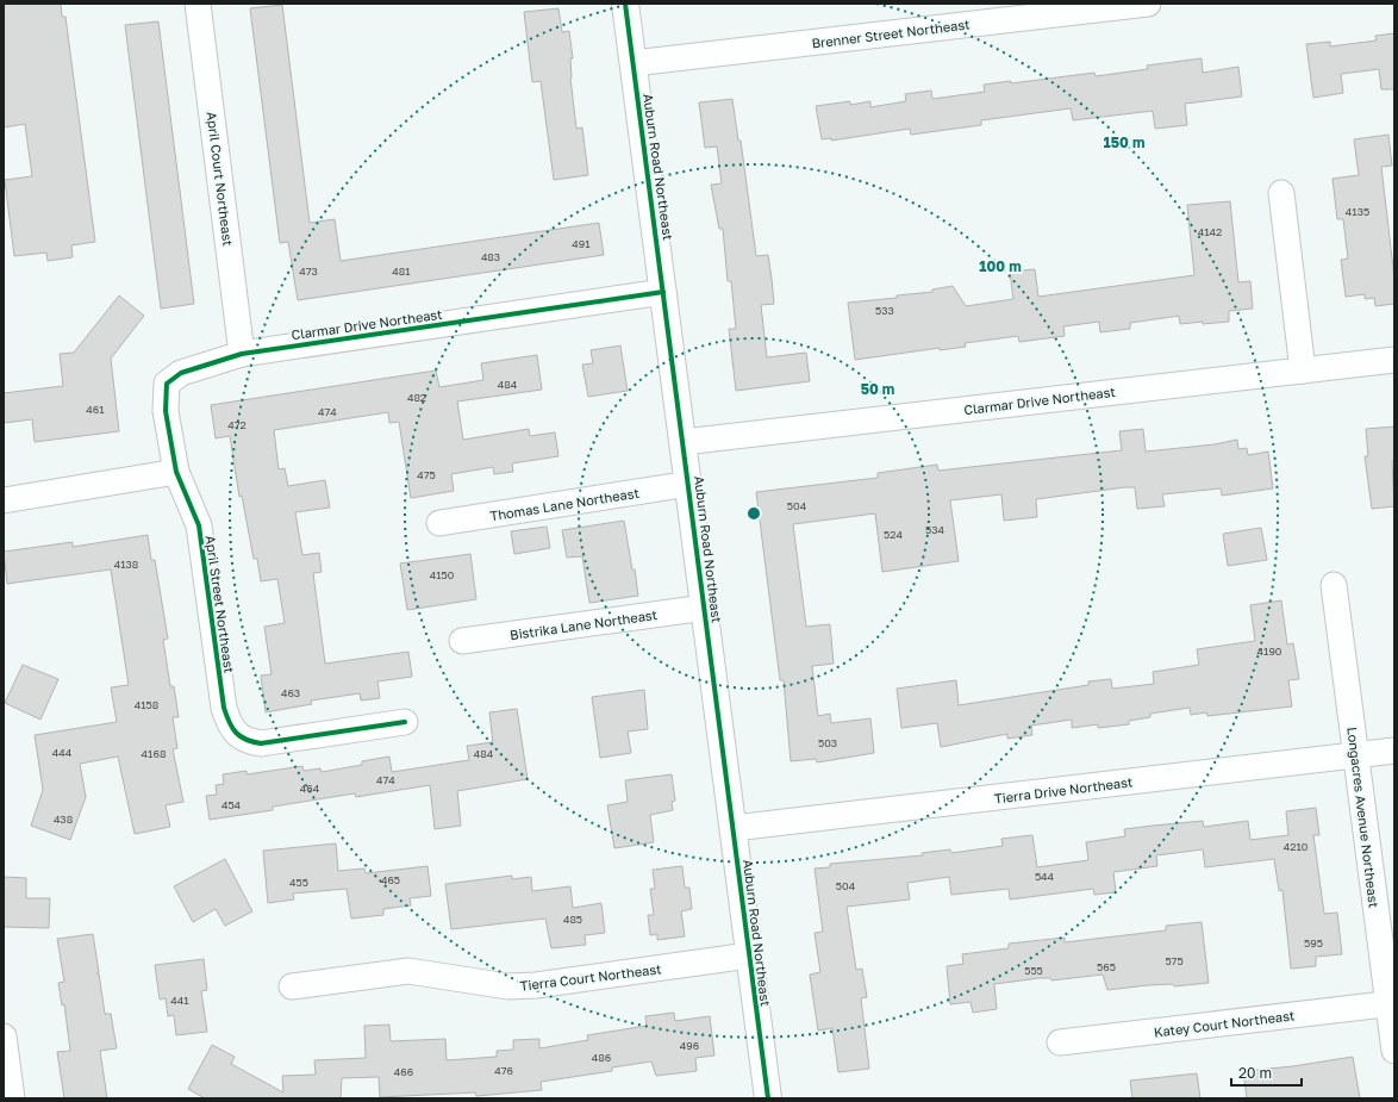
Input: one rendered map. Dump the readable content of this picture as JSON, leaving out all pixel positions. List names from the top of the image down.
{
  "streets": {
    "street": [
      "Brenner Street Northeast",
      "Auburn Road Northeast",
      "April Court Northeast",
      "Clarmar Drive Northeast",
      "Thomas Lane Northeast",
      "April Street Northeast",
      "Bistrika Lane Northeast",
      "Tierra Drive Northeast",
      "Longacres Avenue Northeast",
      "Tierra Court Northeast",
      "Katey Court Northeast"
    ]
  },
  "crossings": [
    ["Brenner Street Northeast", "Auburn Road Northeast"],
    ["Auburn Road Northeast", "Clarmar Drive Northeast"],
    ["Auburn Road Northeast", "Thomas Lane Northeast"],
    ["Auburn Road Northeast", "Bistrika Lane Northeast"],
    ["Auburn Road Northeast", "Tierra Drive Northeast"],
    ["Auburn Road Northeast", "Tierra Court Northeast"],
    ["April Court Northeast", "Clarmar Drive Northeast"],
    ["Clarmar Drive Northeast", "April Street Northeast"],
    ["Tierra Drive Northeast", "Longacres Avenue Northeast"],
    ["Longacres Avenue Northeast", "Katey Court Northeast"]
  ],
  "house_numbers": [
    "4135",
    "4142",
    "491",
    "483",
    "473",
    "481",
    "533",
    "484",
    "482",
    "461",
    "474",
    "472",
    "475",
    "504",
    "534",
    "524",
    "4138",
    "4150",
    "4190",
    "463",
    "4158",
    "503",
    "444",
    "4168",
    "484",
    "474",
    "464",
    "454",
    "438",
    "4210",
    "544",
    "465",
    "455",
    "504",
    "485",
    "595",
    "575",
    "565",
    "555",
    "441",
    "496",
    "486",
    "476",
    "466"
  ],
  "scale_bar": "20 m",
  "rings": ["150 m", "100 m", "50 m"]
}
